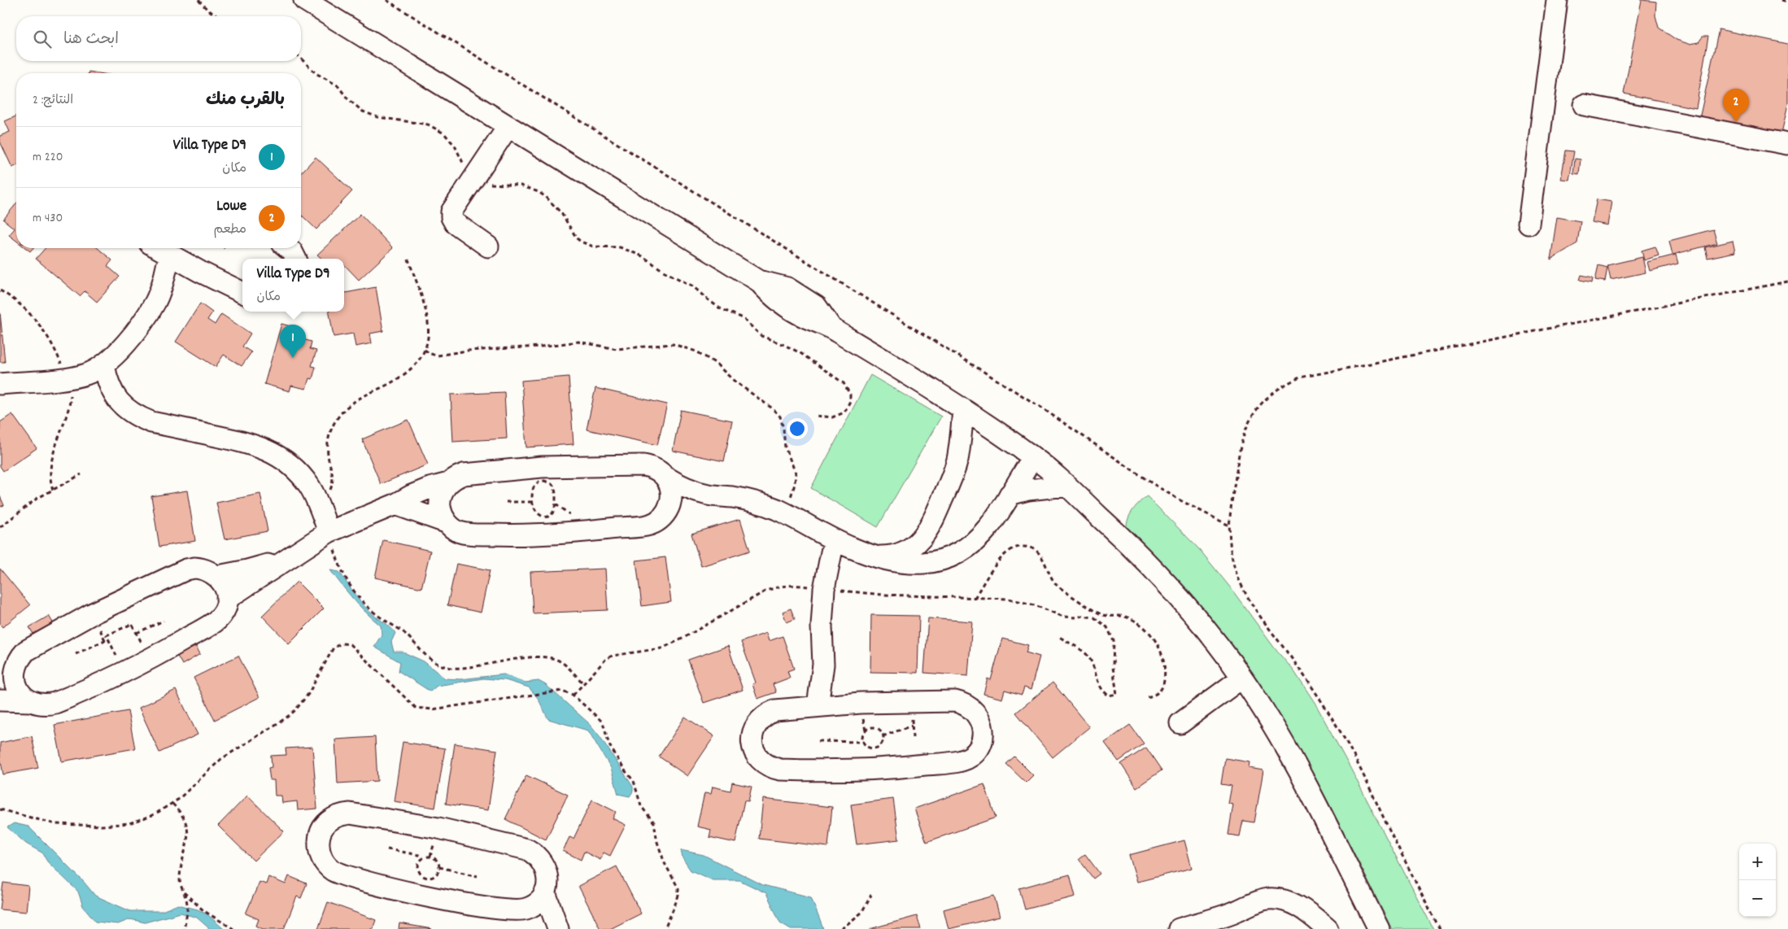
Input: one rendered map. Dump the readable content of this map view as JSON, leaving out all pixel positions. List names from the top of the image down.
{
  "page": {
    "search": "ابحث هنا",
    "heading": ["بالقرب منك", "النتائج: 2"],
    "pins": ["2", "1"],
    "list": [
      {
        "mark": "1",
        "name": "Villa Type D9",
        "note": "مكان",
        "value": "220 m"
      },
      {
        "mark": "2",
        "name": "Lowe",
        "note": "مطعم",
        "value": "430 m"
      }
    ],
    "popup": ["Villa Type D9", "مكان"],
    "map_buttons": ["+", "−"]
  }
}
